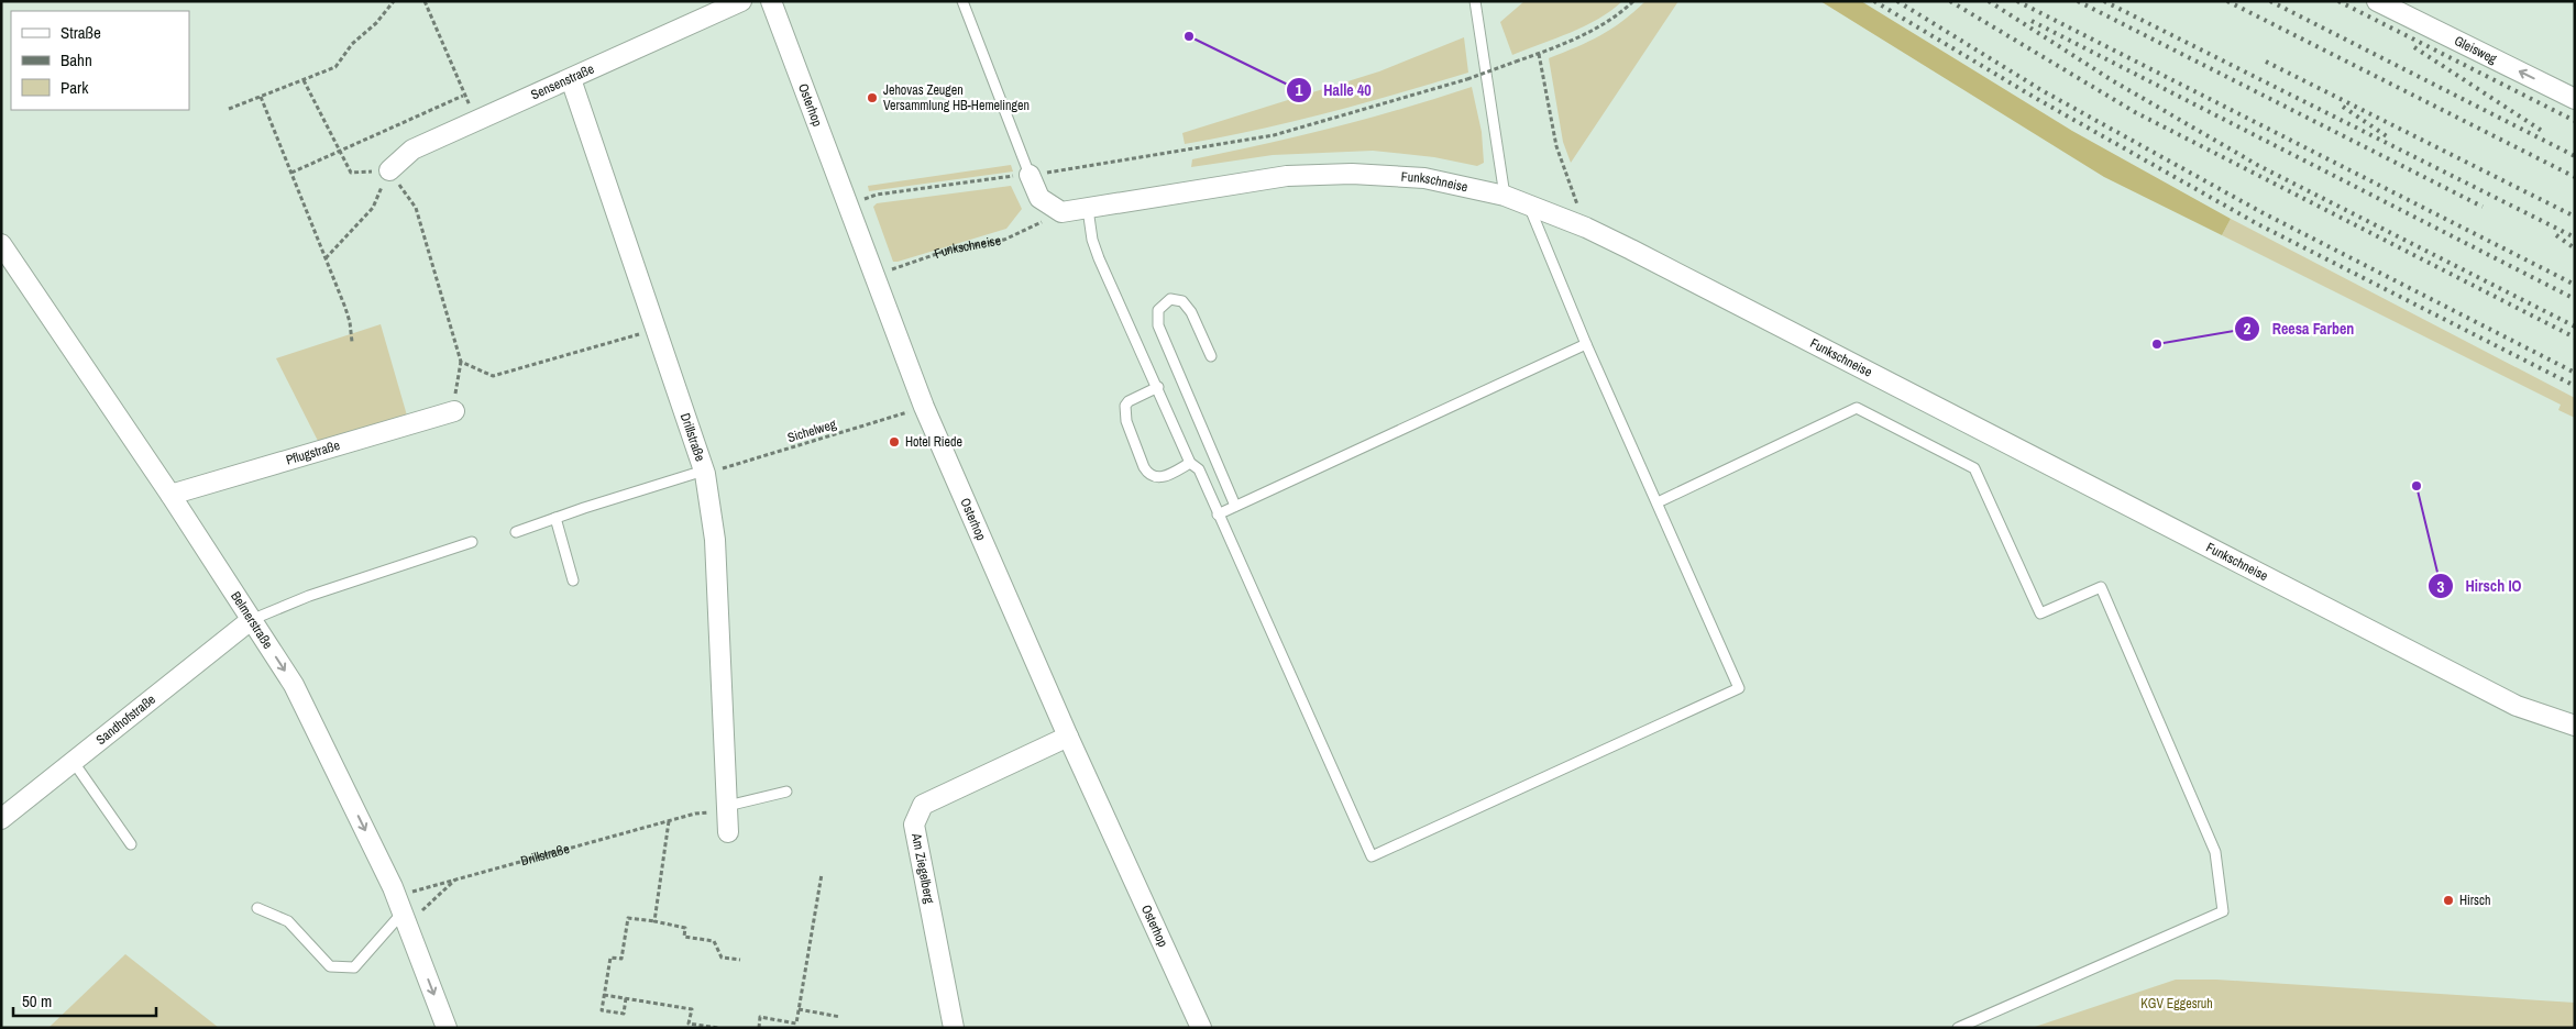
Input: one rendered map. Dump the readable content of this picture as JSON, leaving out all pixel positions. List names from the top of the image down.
{
  "streets": {
    "street": [
      "Gleisweg",
      "Sensenstraße",
      "Osterhop",
      "Funkschneise",
      "Drillstraße",
      "Pflugstraße",
      "Belmerstraße",
      "Sandhofstraße",
      "Am Ziegelberg"
    ],
    "path": ["Sichelweg"]
  },
  "crossings": [
    ["Sensenstraße", "Drillstraße"],
    ["Osterhop", "Funkschneise"],
    ["Osterhop", "Sichelweg"],
    ["Osterhop", "Am Ziegelberg"],
    ["Sichelweg", "Drillstraße"],
    ["Drillstraße", "Belmerstraße"],
    ["Pflugstraße", "Belmerstraße"],
    ["Belmerstraße", "Sandhofstraße"]
  ],
  "one_way": ["Gleisweg", "Belmerstraße"],
  "parks": ["KGV Eggesruh"],
  "places": [
    "Halle 40",
    "Jehovas Zeugen Versammlung HB-Hemelingen",
    "Reesa Farben",
    "Hotel Riede",
    "Hirsch IO",
    "Hirsch"
  ],
  "legend": ["Straße", "Bahn", "Park"],
  "scale_bar": "50 m"
}
